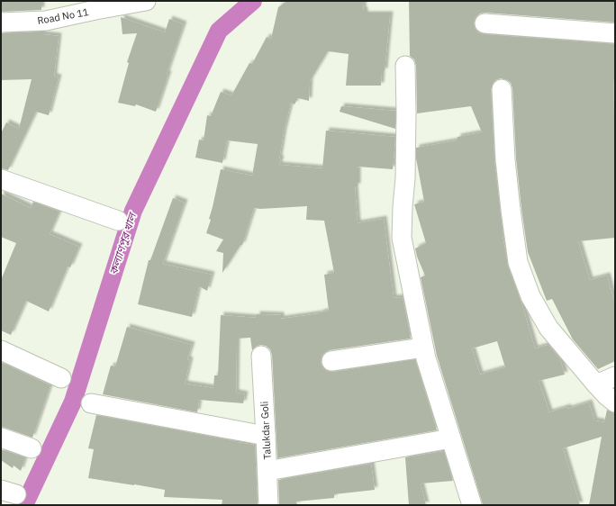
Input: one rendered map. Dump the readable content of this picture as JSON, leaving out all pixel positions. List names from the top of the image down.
{
  "streets": {
    "street": ["Road No 11", "Talukdar Goli"]
  },
  "water": ["কল্যাণপুর খাল"]
}
